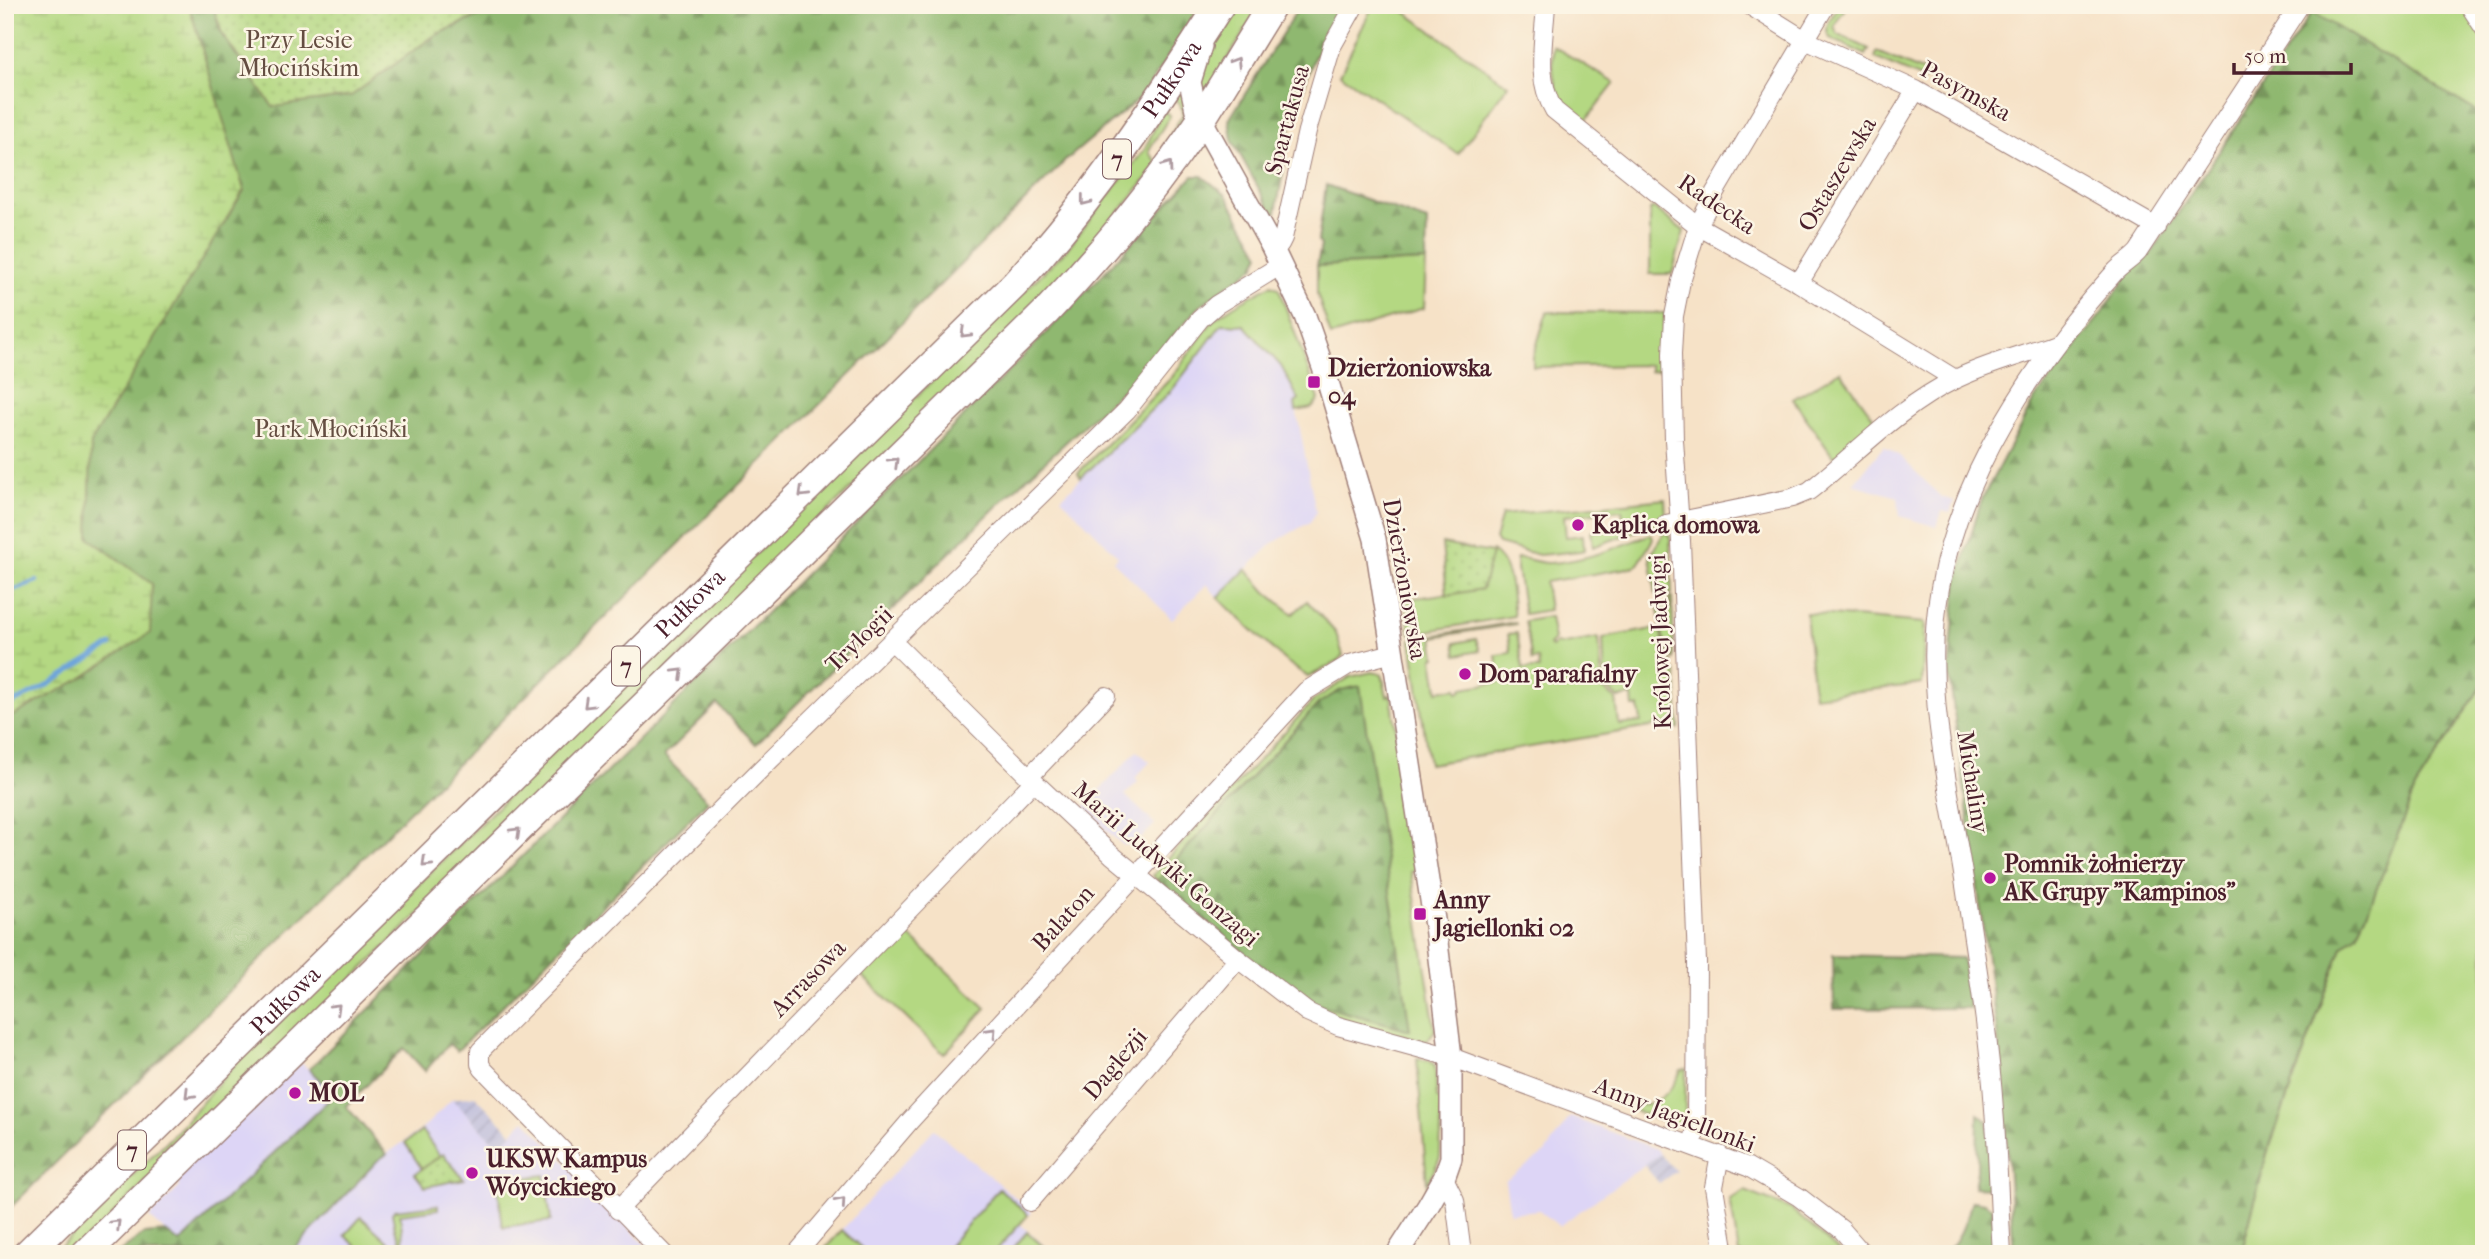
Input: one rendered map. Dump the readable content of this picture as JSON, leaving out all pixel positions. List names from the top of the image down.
{
  "streets": {
    "highway": ["Pułkowa", "7"],
    "street": [
      "Pasymska",
      "Spartakusa",
      "Ostaszewska",
      "Radecka",
      "Dzierżoniowska",
      "Trylogii",
      "Królowej Jadwigi",
      "Michaliny",
      "Marii Ludwiki Gonzagi",
      "Balaton",
      "Arrasowa",
      "Daglezji",
      "Anny Jagiellonki"
    ]
  },
  "crossings": [
    ["Pułkowa", "Dzierżoniowska"],
    ["Pasymska", "Ostaszewska"],
    ["Pasymska", "Królowej Jadwigi"],
    ["Pasymska", "Michaliny"],
    ["Spartakusa", "Dzierżoniowska"],
    ["Spartakusa", "Trylogii"],
    ["Ostaszewska", "Radecka"],
    ["Radecka", "Królowej Jadwigi"],
    ["Dzierżoniowska", "Trylogii"],
    ["Dzierżoniowska", "Marii Ludwiki Gonzagi"],
    ["Dzierżoniowska", "Balaton"],
    ["Dzierżoniowska", "Anny Jagiellonki"],
    ["Trylogii", "Marii Ludwiki Gonzagi"],
    ["Trylogii", "Arrasowa"],
    ["Królowej Jadwigi", "Anny Jagiellonki"],
    ["Marii Ludwiki Gonzagi", "Balaton"],
    ["Marii Ludwiki Gonzagi", "Arrasowa"],
    ["Marii Ludwiki Gonzagi", "Daglezji"],
    ["Marii Ludwiki Gonzagi", "Anny Jagiellonki"]
  ],
  "one_way": ["Balaton"],
  "parks": ["Przy Lesie Młocińskim", "Park Młociński"],
  "places": {
    "transit": ["Dzierżoniowska 04", "Anny Jagiellonki 02"],
    "other": [
      "Kaplica domowa",
      "Dom parafialny",
      "Pomnik żołnierzy AK Grupy \"Kampinos\"",
      "MOL",
      "UKSW Kampus Wóycickiego"
    ]
  },
  "scale_bar": "50 m"
}
